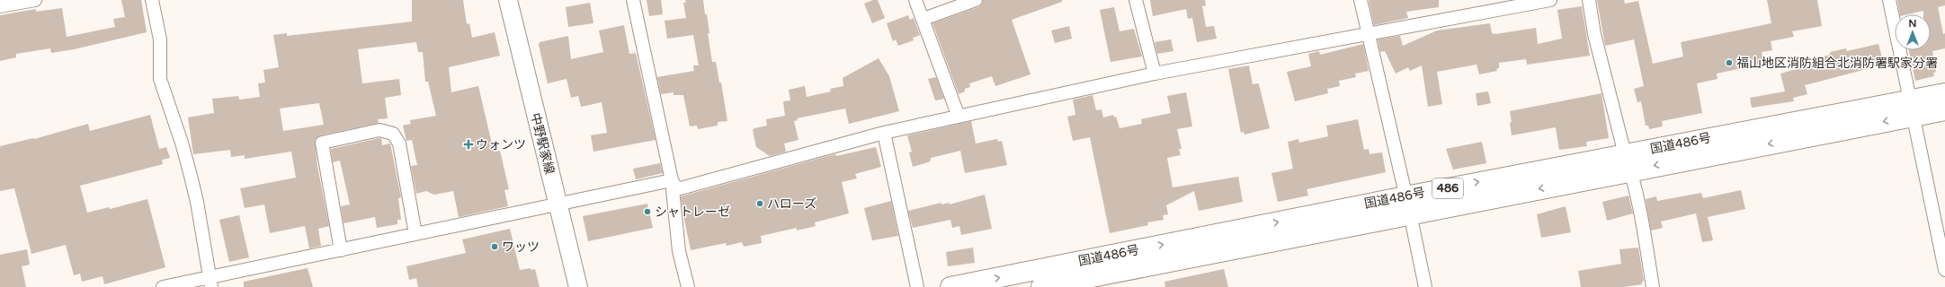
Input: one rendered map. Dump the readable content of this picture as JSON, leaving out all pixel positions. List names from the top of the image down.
{
  "streets": {
    "highway": ["国道486号", "486"],
    "main road": ["中野駅家線"]
  },
  "places": {
    "other": [
      "福山地区消防組合北消防署駅家分署",
      "ハローズ",
      "シャトレーゼ",
      "ワッツ"
    ],
    "health": ["ウォンツ"]
  },
  "north": "top"
}
